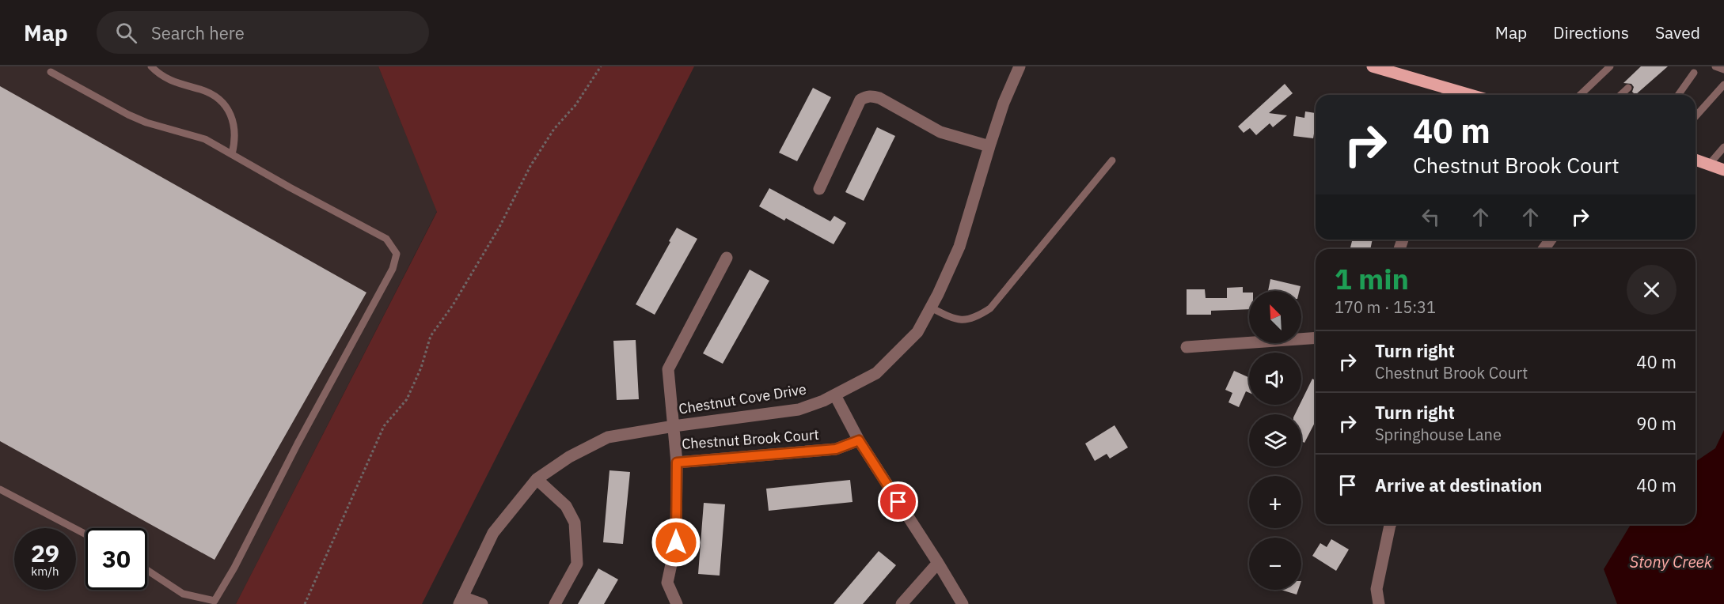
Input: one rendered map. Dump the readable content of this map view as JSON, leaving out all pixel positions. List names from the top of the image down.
{
  "streets": {
    "street": ["Chestnut Cove Drive", "Chestnut Brook Court"]
  },
  "crossings": [
    ["Chestnut Cove Drive", "Chestnut Brook Court"]
  ],
  "water": ["Stony Creek"],
  "north": "top left",
  "page": {
    "header": "Map",
    "search": "Search here",
    "nav": ["Map", "Directions", "Saved"],
    "turn": ["40 m", "Chestnut Brook Court"],
    "heading": ["1 min", "170 m · 15:31"],
    "map_buttons": ["+", "−"],
    "list": [
      {
        "name": "Turn right",
        "note": "Chestnut Brook Court",
        "value": "40 m"
      },
      {
        "name": "Turn right",
        "note": "Springhouse Lane",
        "value": "90 m"
      },
      {
        "name": "Arrive at destination",
        "value": "40 m"
      }
    ],
    "speed": "29 km/h",
    "limit": "30"
  }
}
